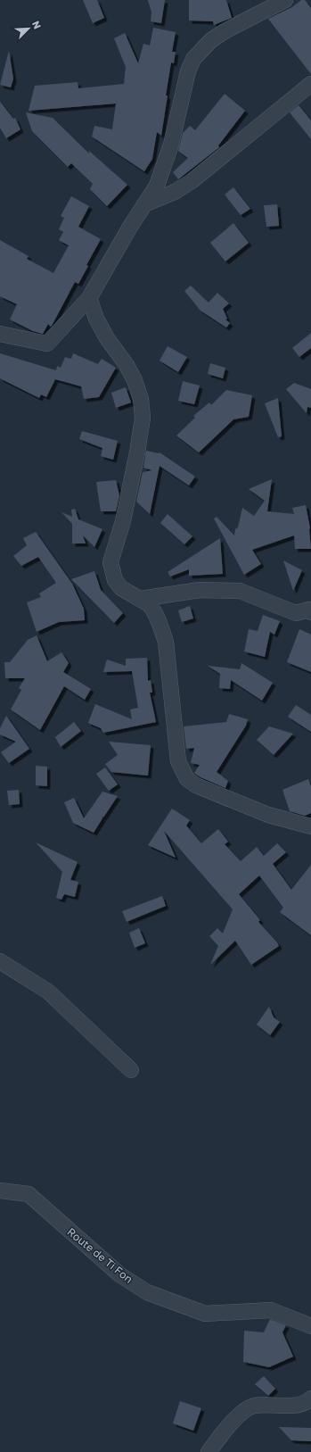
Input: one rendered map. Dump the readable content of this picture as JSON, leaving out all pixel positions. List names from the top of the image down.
{
  "streets": {
    "street": ["Route de Ti Fon"]
  },
  "north": "top right"
}
